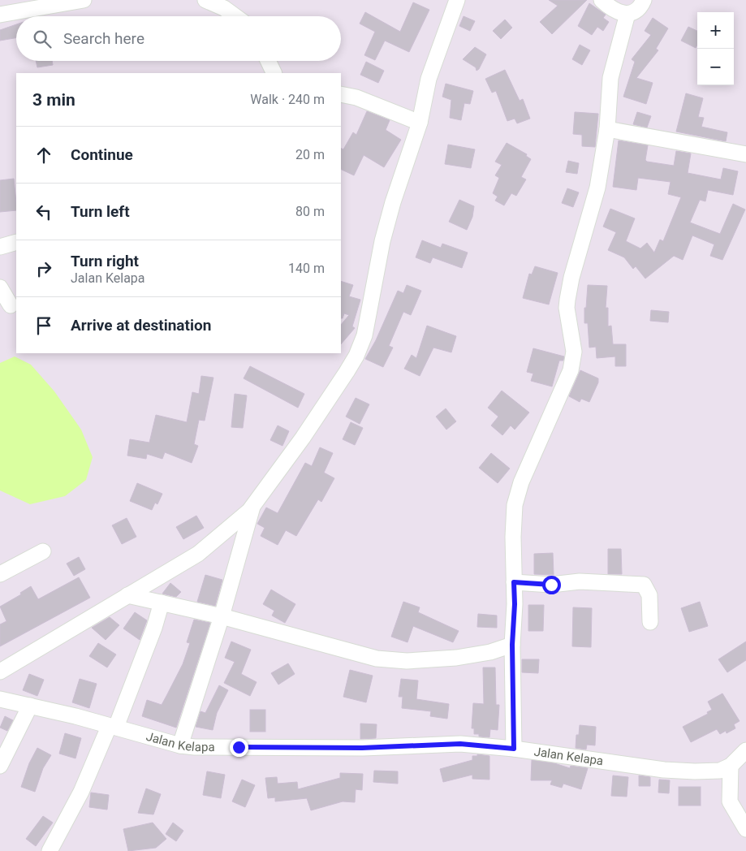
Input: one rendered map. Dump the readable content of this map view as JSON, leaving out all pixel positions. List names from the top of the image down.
{
  "streets": {
    "street": ["Jalan Kelapa"]
  },
  "page": {
    "map_buttons": ["+", "−"],
    "search": "Search here",
    "heading": ["3 min", "Walk · 240 m"],
    "list": [
      ["Continue", "20 m"],
      ["Turn left", "80 m"],
      ["Turn right", "Jalan Kelapa", "140 m"],
      "Arrive at destination"
    ]
  }
}
